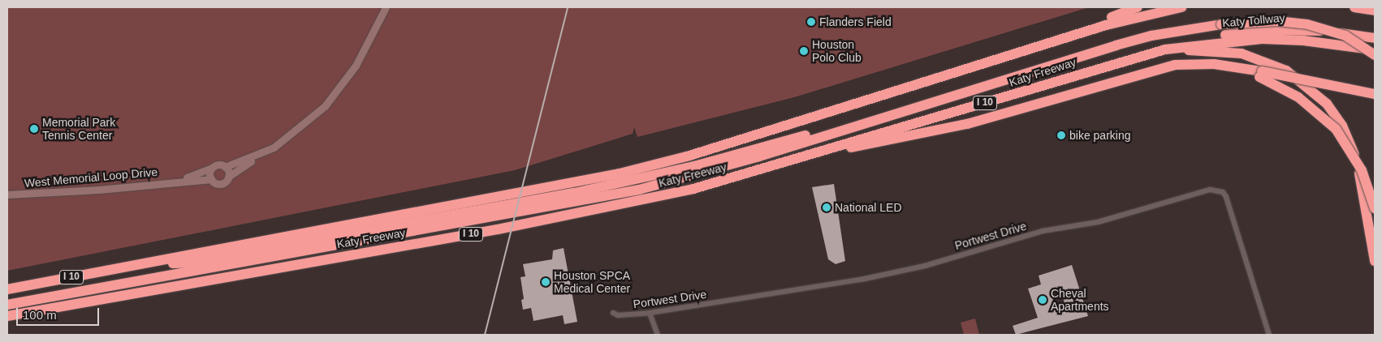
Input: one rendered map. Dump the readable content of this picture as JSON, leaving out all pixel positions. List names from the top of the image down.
{
  "streets": {
    "highway": ["Katy Tollway", "Katy Freeway", "I 10"],
    "street": ["West Memorial Loop Drive", "Portwest Drive"]
  },
  "crossings": [
    ["Katy Tollway", "Katy Freeway"]
  ],
  "places": [
    "Flanders Field",
    "Houston Polo Club",
    "Memorial Park Tennis Center",
    "bike parking",
    "National LED",
    "Houston SPCA Medical Center",
    "Cheval Apartments"
  ],
  "scale_bar": "100 m"
}
